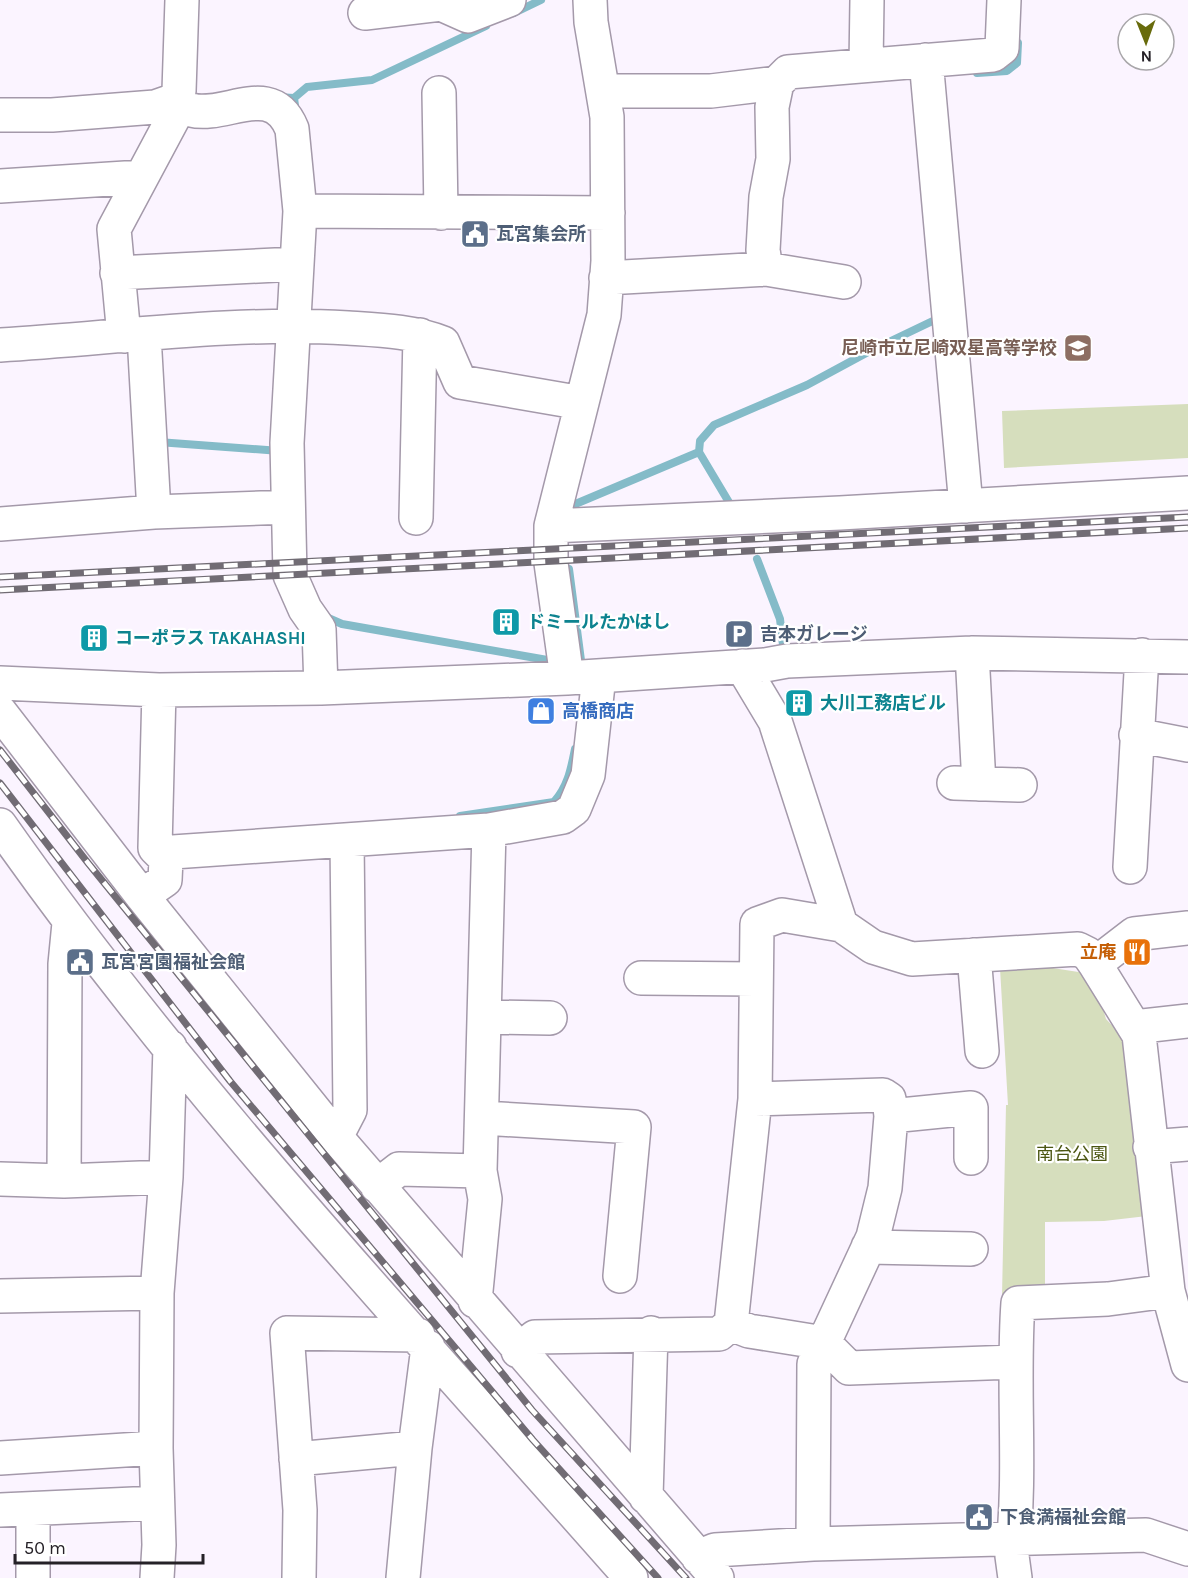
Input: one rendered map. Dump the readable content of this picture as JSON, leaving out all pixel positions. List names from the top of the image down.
{
  "parks": ["南台公園"],
  "places": {
    "public building": ["瓦宮集会所", "瓦宮宮園福祉会館", "下食満福祉会館"],
    "school or university": ["尼崎市立尼崎双星高等学校"],
    "building": ["ドミールたかはし", "コーポラス TAKAHASHI", "大川工務店ビル"],
    "parking": ["吉本ガレージ"],
    "shop": ["高橋商店"],
    "restaurant": ["立庵"]
  },
  "scale_bar": "50 m",
  "north": "bottom"
}
